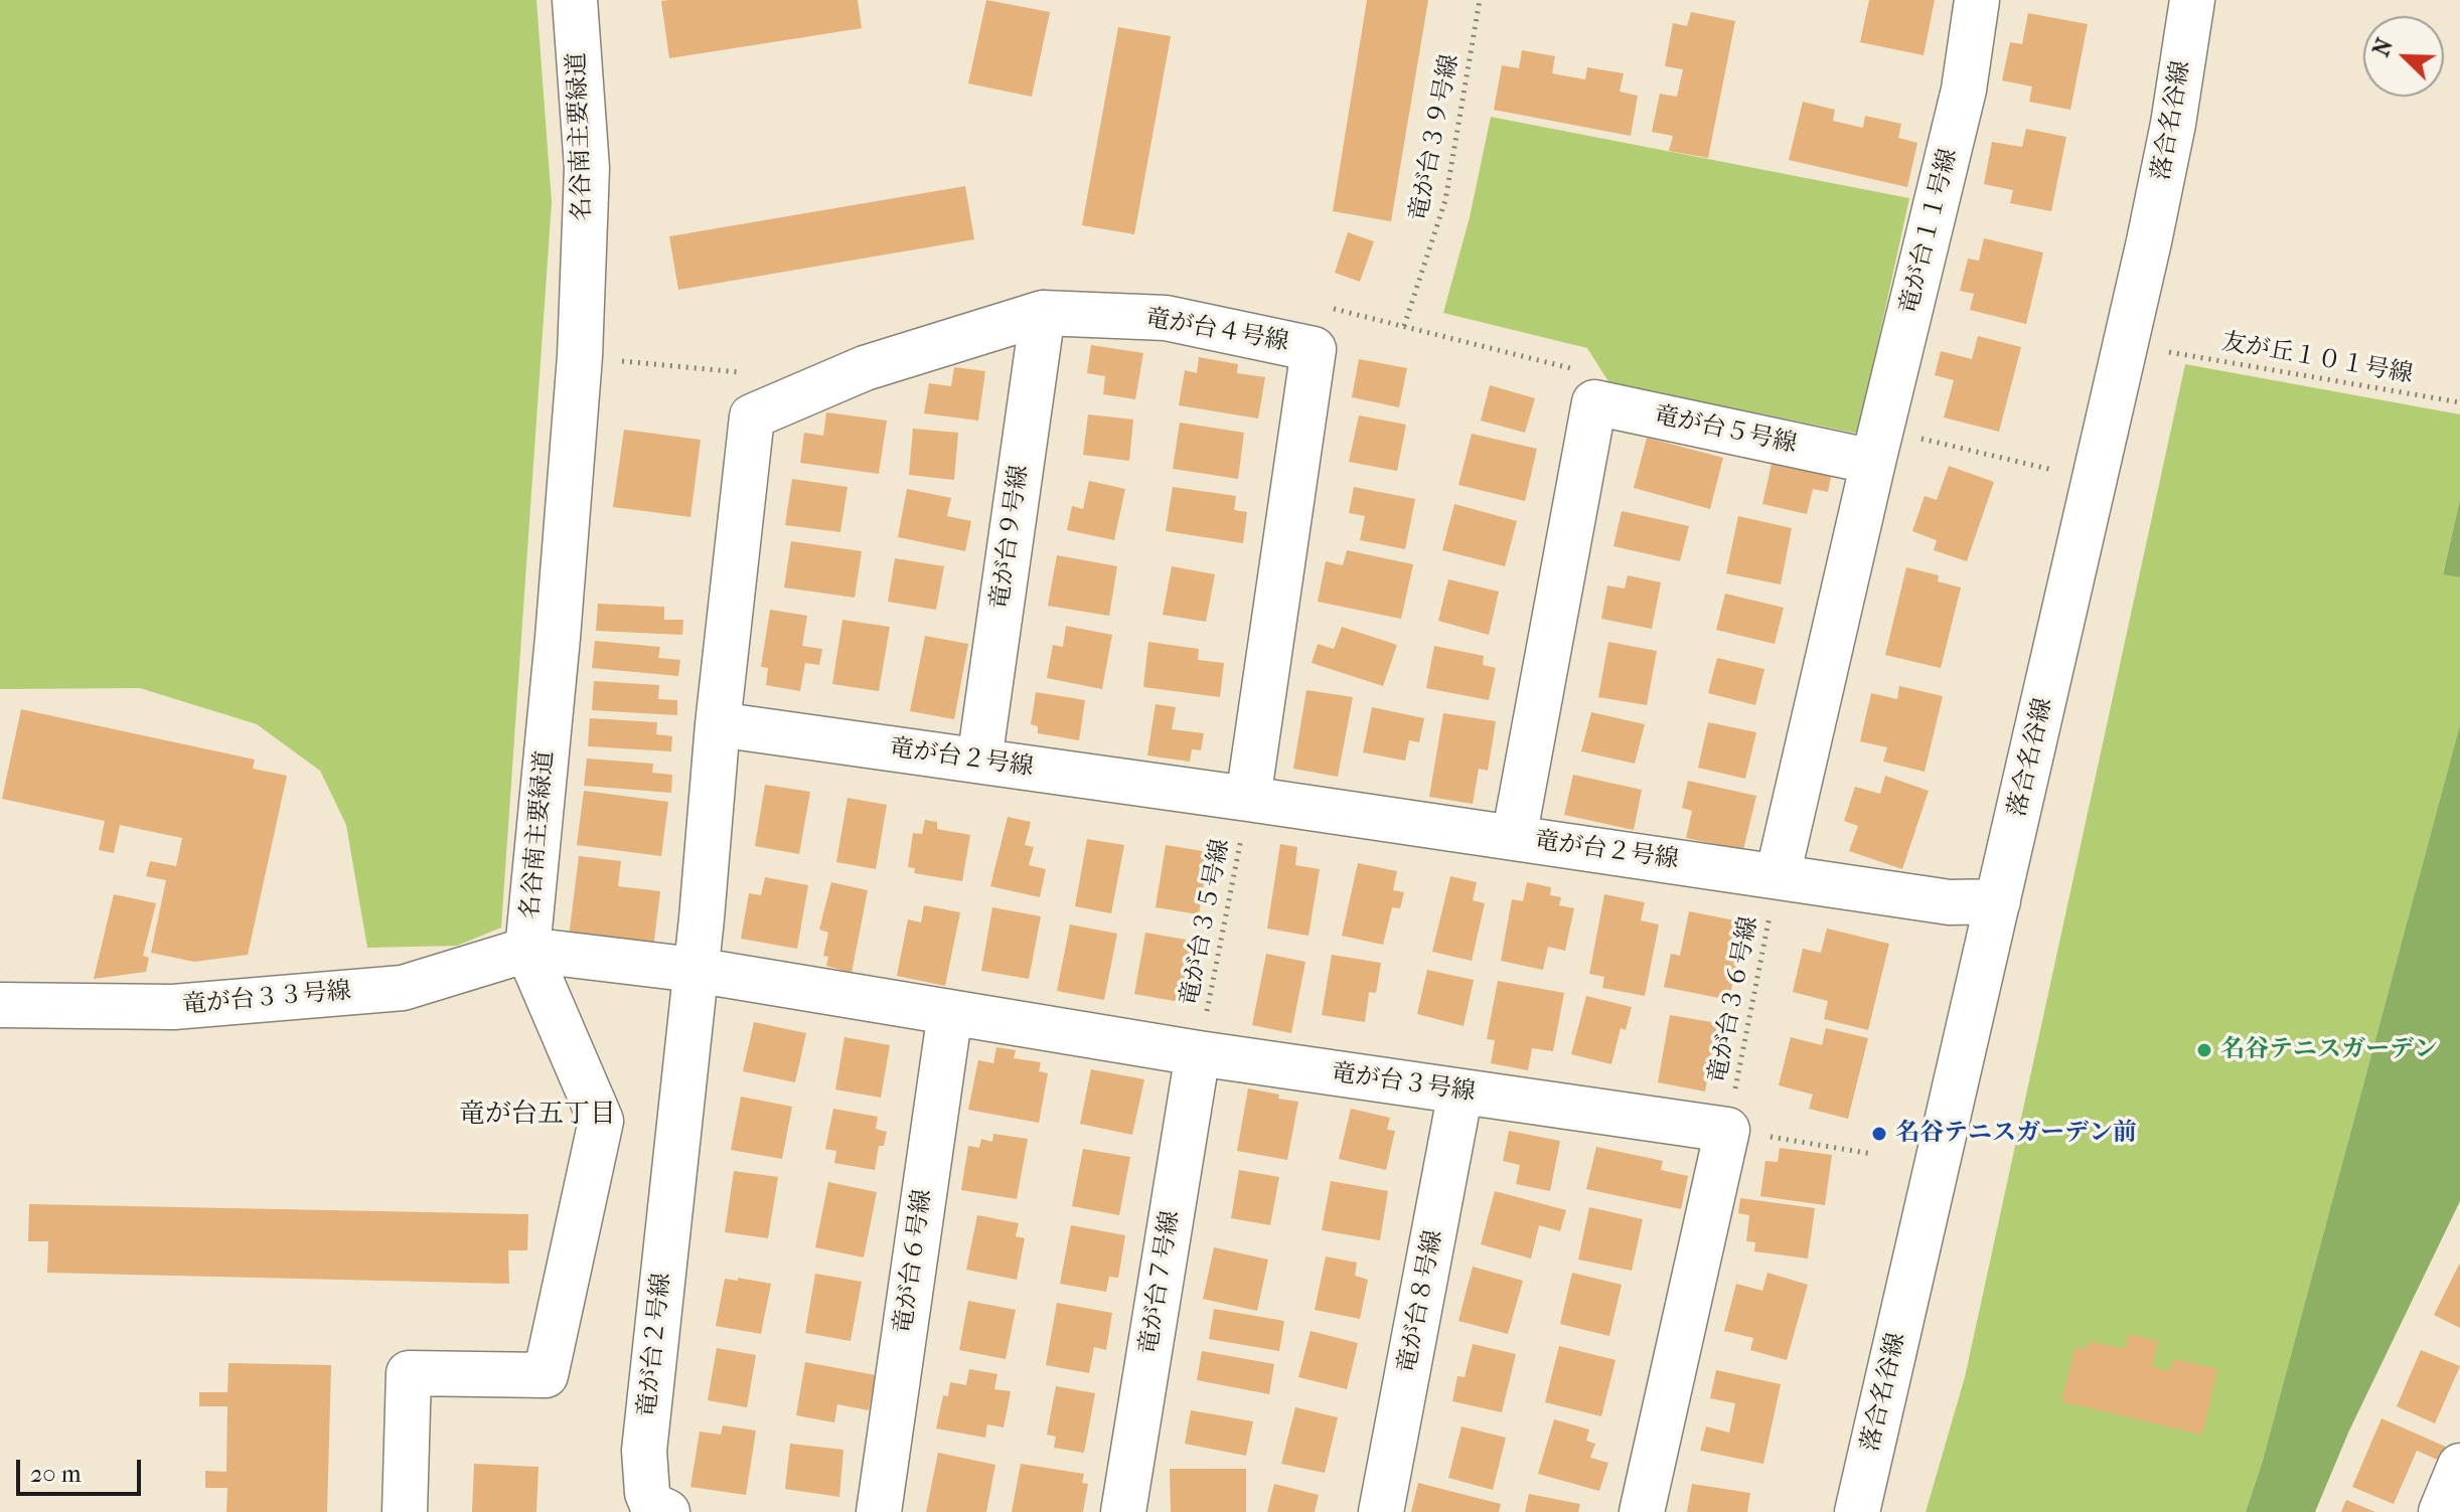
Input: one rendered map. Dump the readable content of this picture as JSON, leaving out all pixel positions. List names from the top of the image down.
{
  "streets": {
    "street": [
      "落合名谷線",
      "名谷南主要緑道",
      "竜が台１１号線",
      "竜が台４号線",
      "竜が台５号線",
      "竜が台９号線",
      "竜が台２号線",
      "竜が台３３号線",
      "竜が台３号線",
      "竜が台６号線",
      "竜が台７号線",
      "竜が台８号線"
    ],
    "path": [
      "竜が台３９号線",
      "友が丘１０１号線",
      "竜が台３５号線",
      "竜が台３６号線"
    ]
  },
  "crossings": [
    ["落合名谷線", "竜が台２号線"],
    ["名谷南主要緑道", "竜が台３３号線"],
    ["名谷南主要緑道", "竜が台３号線"],
    ["竜が台１１号線", "竜が台５号線"],
    ["竜が台４号線", "竜が台９号線"],
    ["竜が台４号線", "竜が台２号線"],
    ["竜が台４号線", "竜が台３５号線"],
    ["竜が台５号線", "竜が台２号線"],
    ["竜が台９号線", "竜が台２号線"],
    ["竜が台２号線", "竜が台３５号線"],
    ["竜が台２号線", "竜が台３６号線"],
    ["竜が台２号線", "竜が台３号線"],
    ["竜が台３５号線", "竜が台３号線"],
    ["竜が台３５号線", "竜が台７号線"],
    ["竜が台３３号線", "竜が台３号線"],
    ["竜が台３６号線", "竜が台３号線"],
    ["竜が台３号線", "竜が台６号線"],
    ["竜が台３号線", "竜が台７号線"],
    ["竜が台３号線", "竜が台８号線"]
  ],
  "districts": ["竜が台五丁目"],
  "places": ["名谷テニスガーデン", "名谷テニスガーデン前"],
  "scale_bar": "20 m",
  "north": "top left"
}
